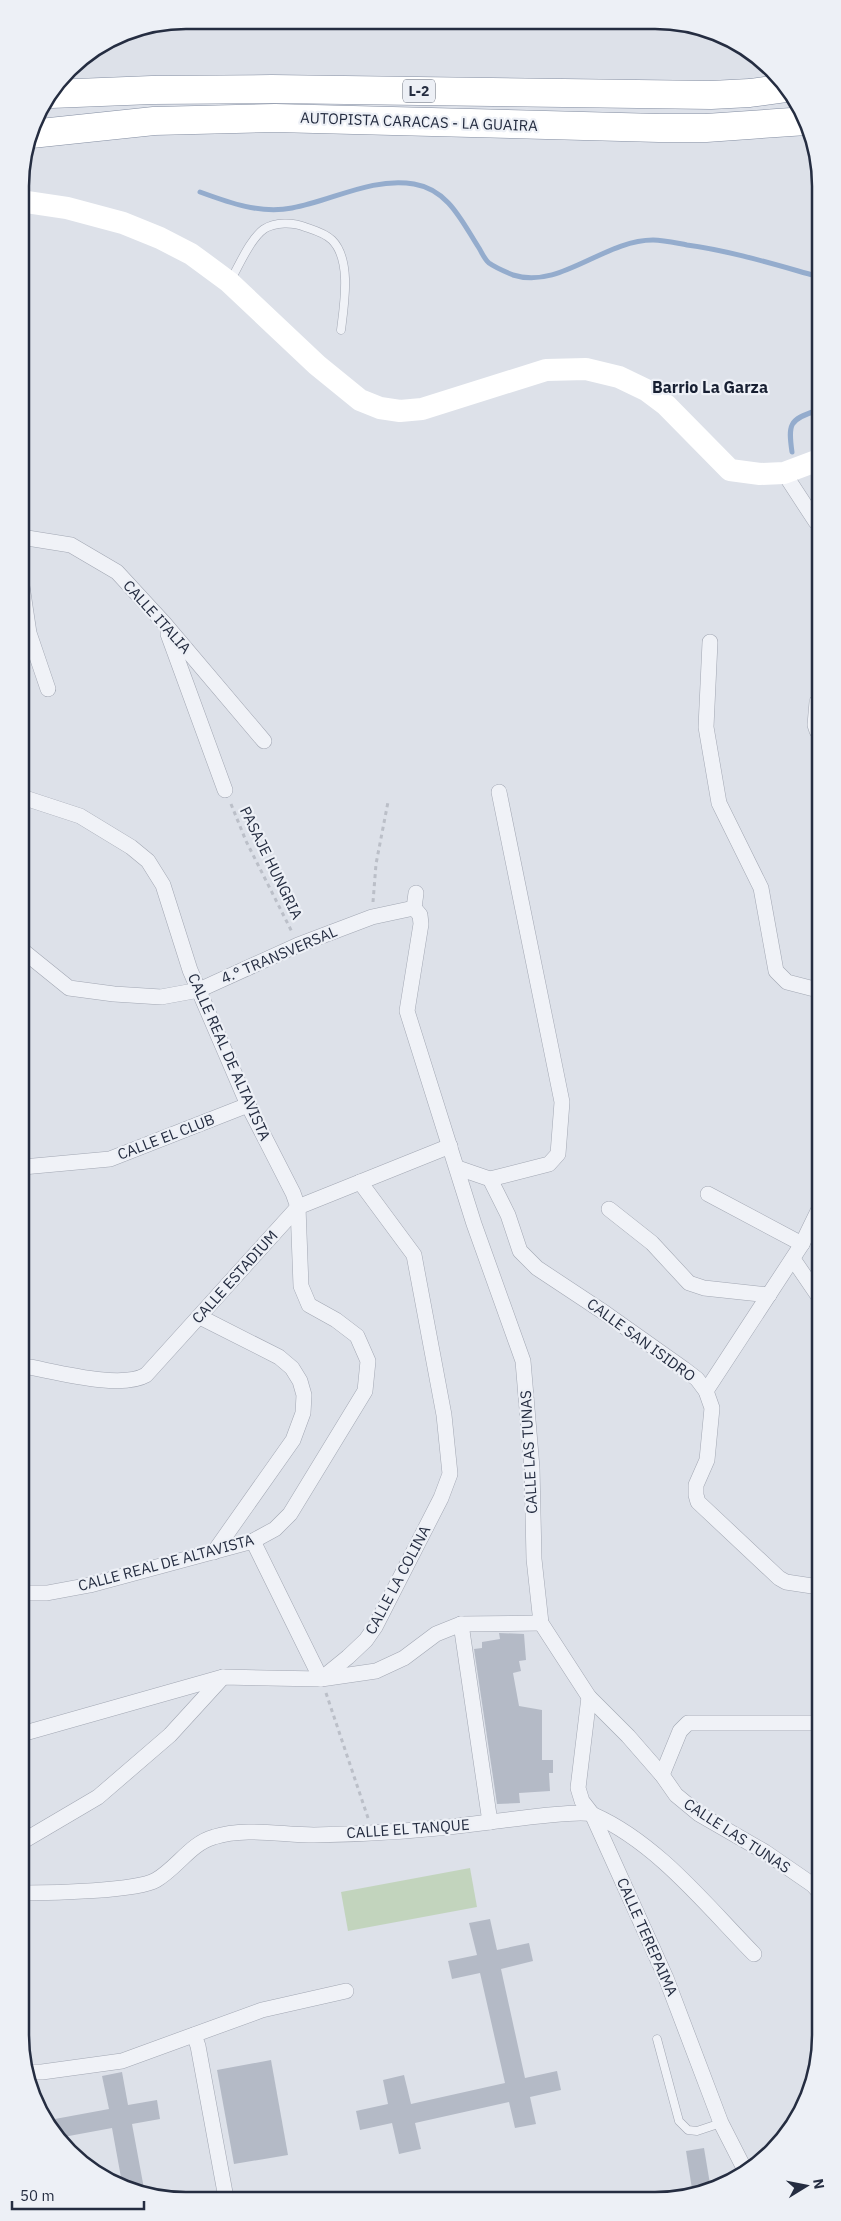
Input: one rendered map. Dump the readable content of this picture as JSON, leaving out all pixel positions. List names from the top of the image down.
{
  "streets": {
    "highway": ["L-2", "AUTOPISTA CARACAS - LA GUAIRA"],
    "street": [
      "CALLE ITALIA",
      "4.° TRANSVERSAL",
      "CALLE REAL DE ALTAVISTA",
      "CALLE EL CLUB",
      "CALLE ESTADIUM",
      "CALLE SAN ISIDRO",
      "CALLE LAS TUNAS",
      "CALLE LA COLINA",
      "CALLE EL TANQUE",
      "CALLE TEREPAIMA"
    ],
    "path": ["PASAJE HUNGRIA"]
  },
  "crossings": [
    ["PASAJE HUNGRIA", "4.° TRANSVERSAL"],
    ["4.° TRANSVERSAL", "CALLE REAL DE ALTAVISTA"],
    ["4.° TRANSVERSAL", "CALLE LAS TUNAS"],
    ["CALLE REAL DE ALTAVISTA", "CALLE EL CLUB"],
    ["CALLE REAL DE ALTAVISTA", "CALLE ESTADIUM"],
    ["CALLE ESTADIUM", "CALLE LAS TUNAS"],
    ["CALLE ESTADIUM", "CALLE LA COLINA"],
    ["CALLE LAS TUNAS", "CALLE TEREPAIMA"],
    ["CALLE EL TANQUE", "CALLE TEREPAIMA"]
  ],
  "districts": ["Barrio La Garza"],
  "scale_bar": "50 m",
  "north": "right"
}
